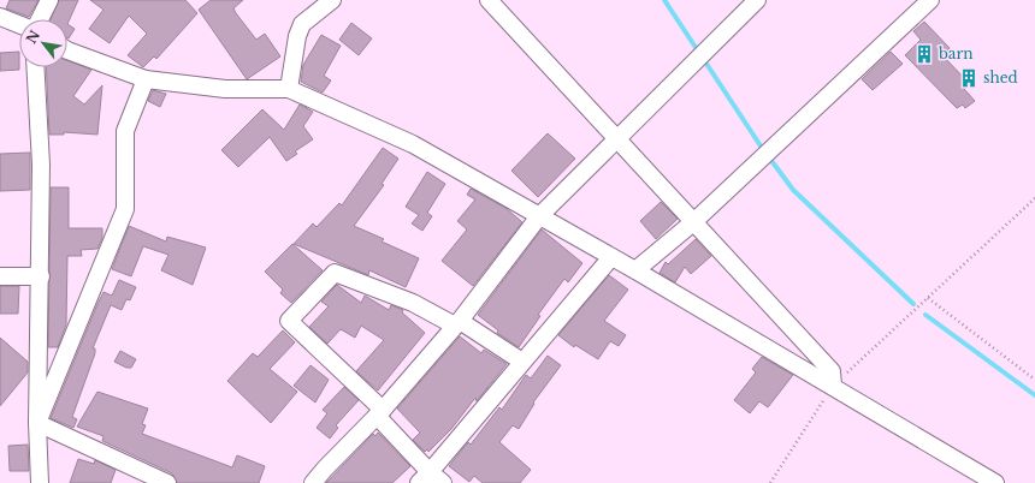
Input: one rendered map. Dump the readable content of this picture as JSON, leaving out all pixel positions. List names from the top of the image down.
{
  "places": {
    "building": ["barn", "shed"]
  },
  "north": "top left"
}
